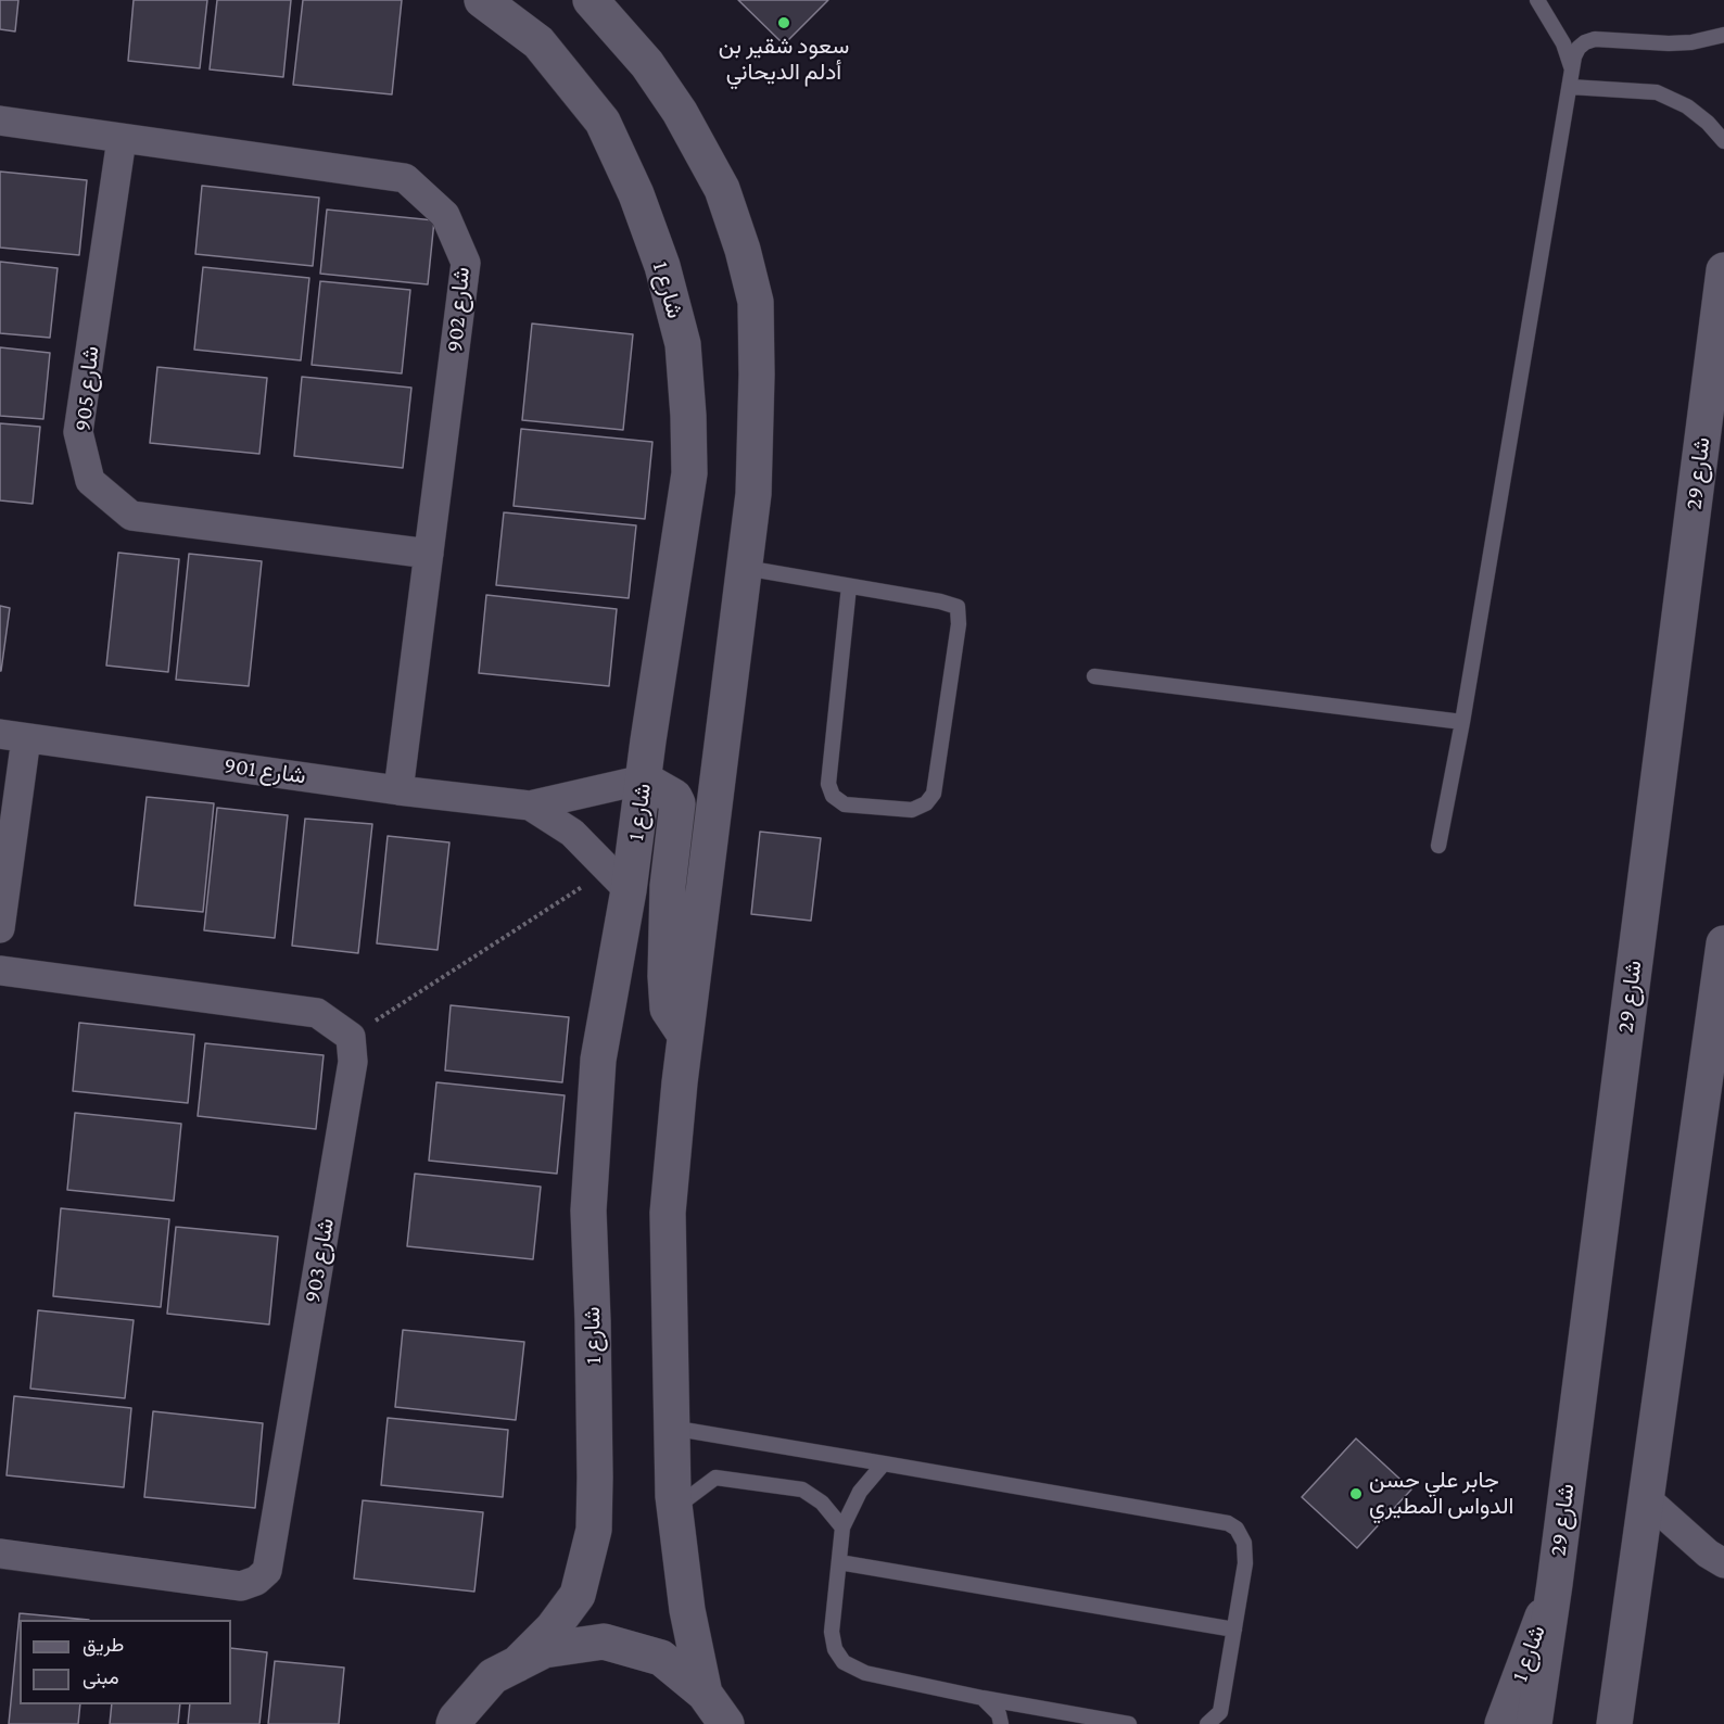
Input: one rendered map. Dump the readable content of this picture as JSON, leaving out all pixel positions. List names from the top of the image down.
{
  "streets": {
    "street": [
      "شارع 1",
      "شارع 902",
      "شارع 905",
      "شارع 29",
      "شارع 901",
      "شارع 903"
    ]
  },
  "crossings": [
    ["شارع 1", "شارع 29"],
    ["شارع 1", "شارع 901"],
    ["شارع 902", "شارع 905"],
    ["شارع 902", "شارع 901"]
  ],
  "places": ["سعود شقير بن أدلم الديحاني", "جابر علي حسن الدواس المطيري"],
  "legend": ["طريق", "مبنى"]
}
